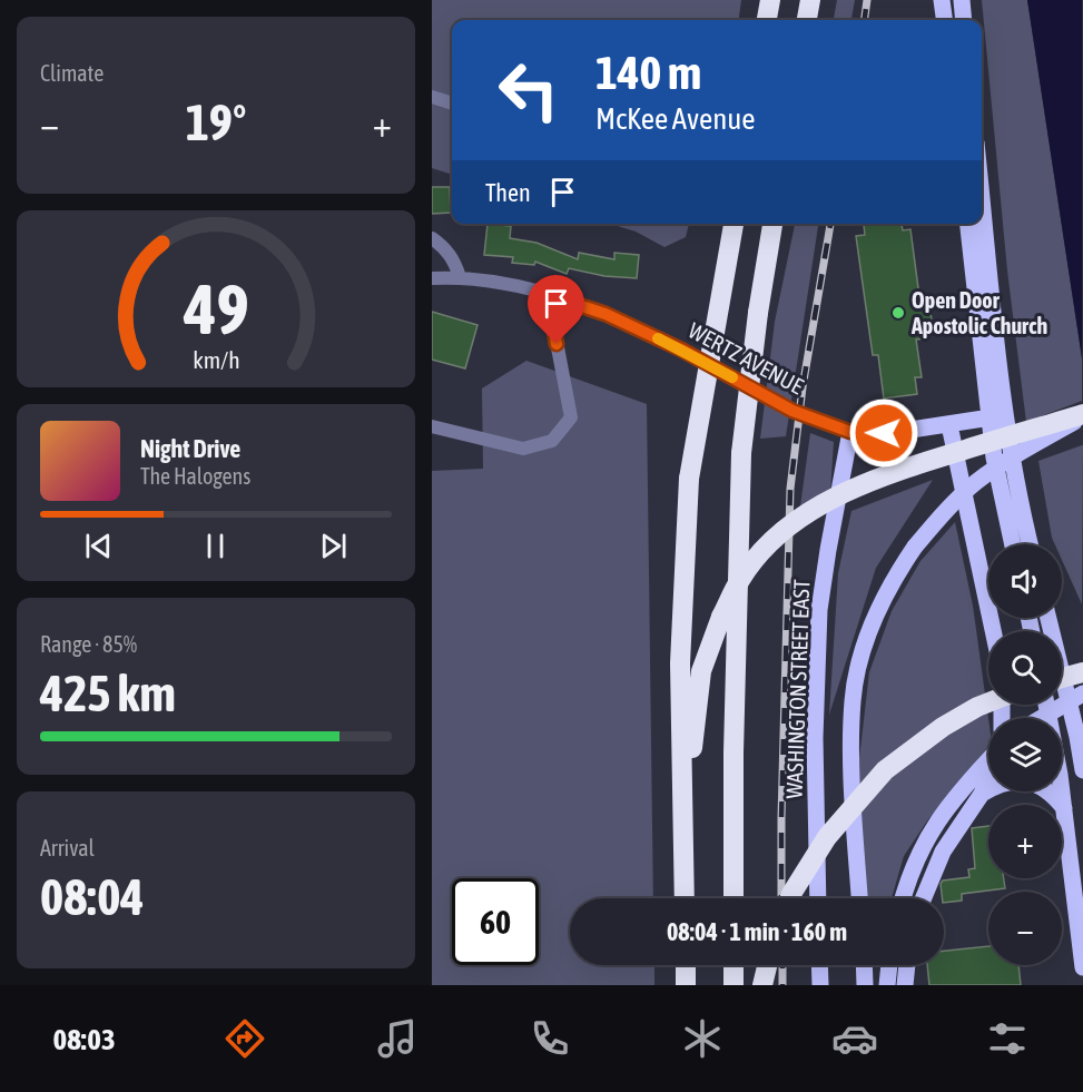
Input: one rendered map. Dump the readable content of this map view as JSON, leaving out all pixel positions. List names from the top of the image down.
{
  "streets": {
    "main road": ["WERTZ AVENUE", "WASHINGTON STREET EAST"]
  },
  "crossings": [
    ["WERTZ AVENUE", "WASHINGTON STREET EAST"]
  ],
  "places": ["Open Door Apostolic Church"],
  "page": {
    "tile": [
      "Climate",
      ["Range · 85%", "425 km"],
      ["Arrival", "08:04"]
    ],
    "turn": ["140 m", "McKee Avenue"],
    "heat": ["−", "19°", "+"],
    "then": "Then",
    "song": ["Night Drive", "The Halogens"],
    "map_buttons": ["+", "−"],
    "limit": "60",
    "trip": "08:04 · 1 min · 160 m",
    "tabs": "08:03",
    "gauge": ["49", "km/h"]
  }
}
